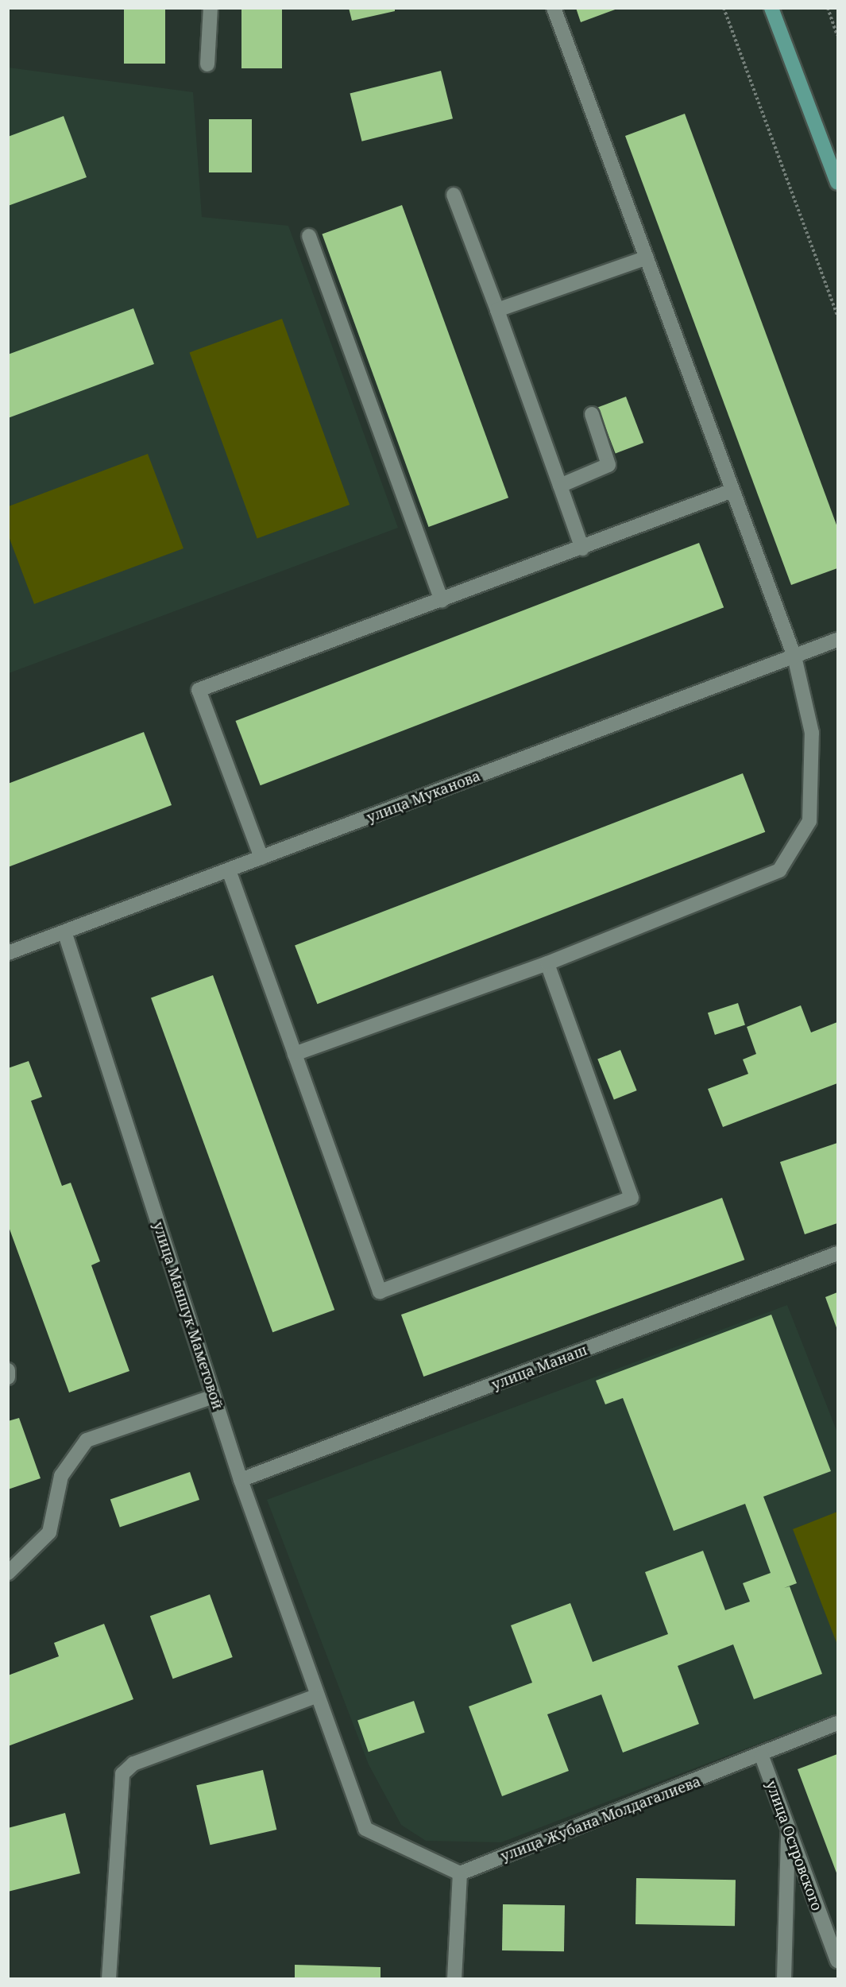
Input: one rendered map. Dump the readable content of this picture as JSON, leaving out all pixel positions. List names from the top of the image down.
{
  "streets": {
    "street": [
      "улица Муканова",
      "улица Маншук Маметовой",
      "улица Манаш",
      "улица Жубана Молдагалиева",
      "улица Островского"
    ]
  },
  "crossings": [
    ["улица Муканова", "улица Маншук Маметовой"],
    ["улица Маншук Маметовой", "улица Манаш"],
    ["улица Маншук Маметовой", "улица Жубана Молдагалиева"],
    ["улица Жубана Молдагалиева", "улица Островского"]
  ]
}
